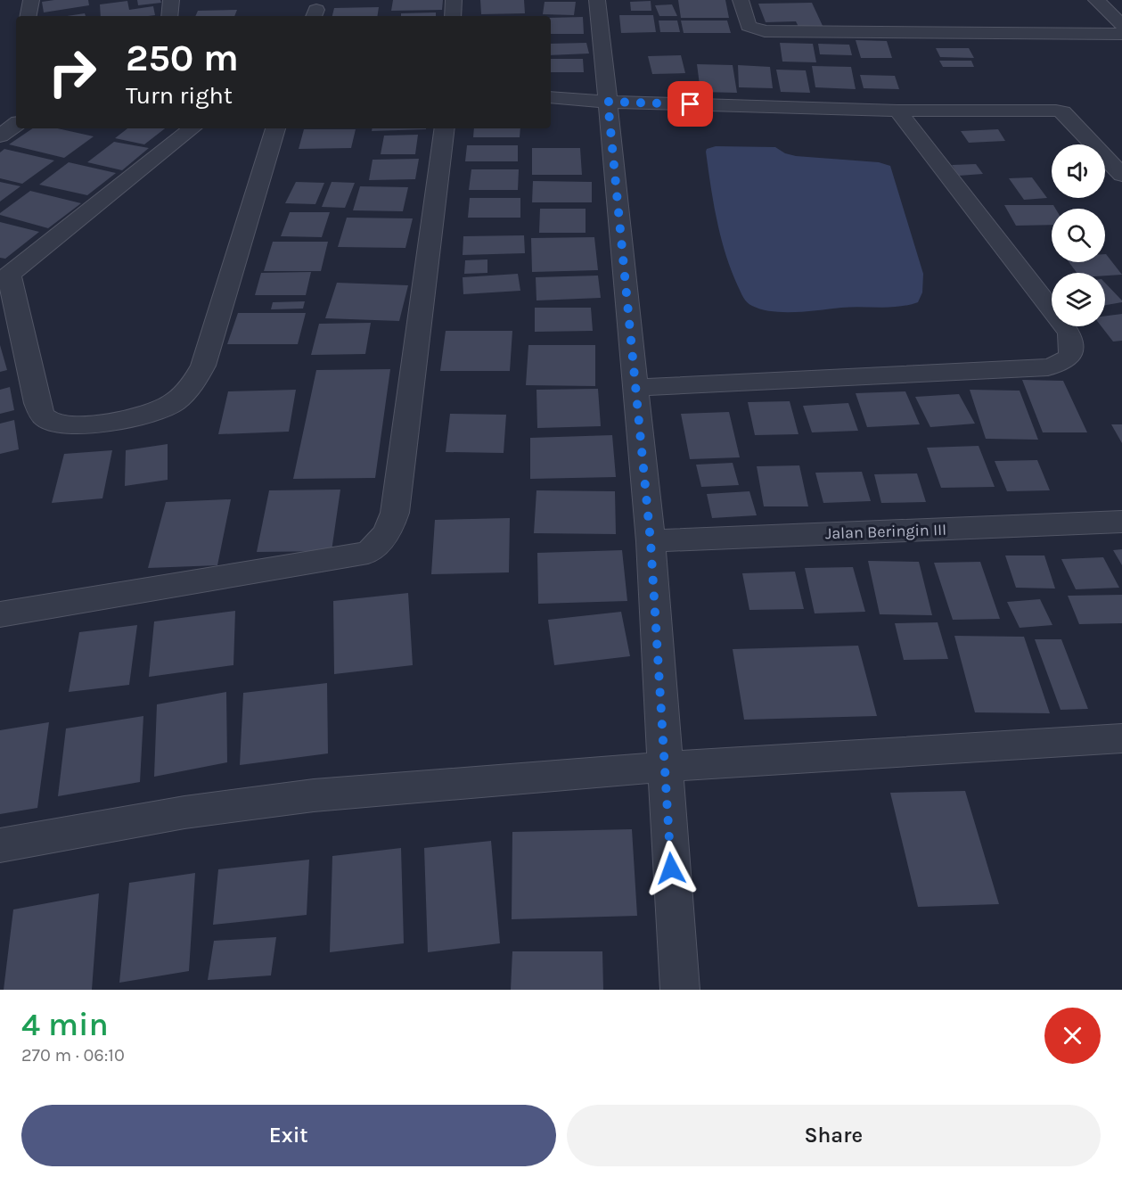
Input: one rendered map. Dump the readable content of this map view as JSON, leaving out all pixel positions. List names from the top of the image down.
{
  "streets": {
    "street": ["Jalan Beringin III"]
  },
  "page": {
    "turn": ["250 m", "Turn right"],
    "heading": ["4 min", "270 m · 06:10"],
    "buttons": ["Exit", "Share"]
  }
}
